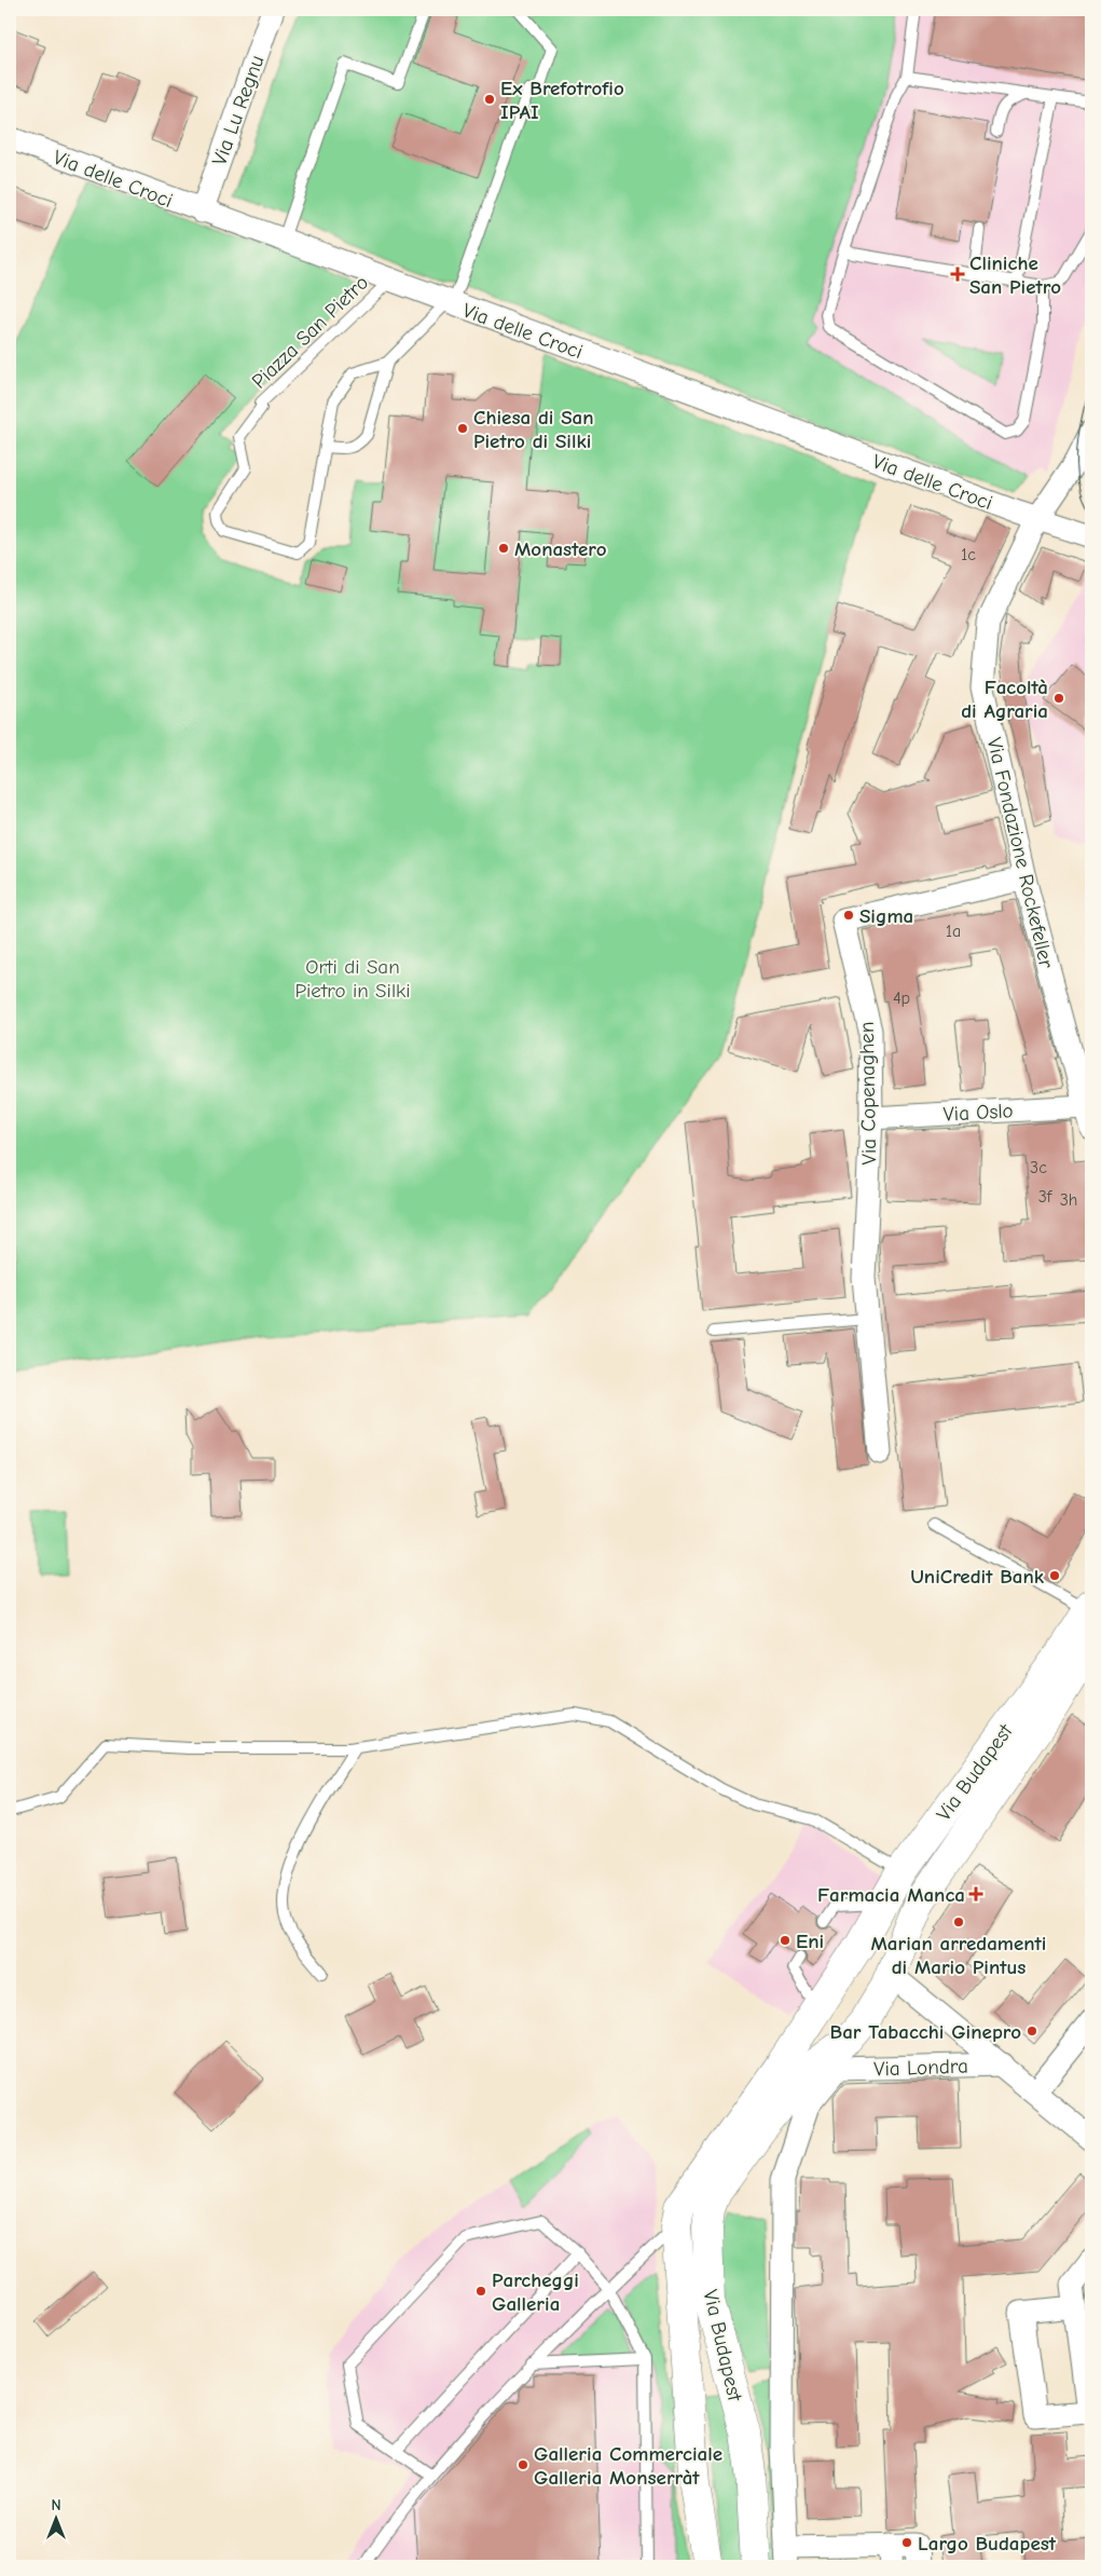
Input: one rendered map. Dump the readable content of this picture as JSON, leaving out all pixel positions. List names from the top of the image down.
{
  "streets": {
    "main road": ["Via Budapest"],
    "street": [
      "Via Lu Regnu",
      "Via delle Croci",
      "Via Fondazione Rockefeller",
      "Via Copenaghen",
      "Via Oslo",
      "Via Londra"
    ],
    "lane": ["Piazza San Pietro"]
  },
  "crossings": [
    ["Via Lu Regnu", "Via delle Croci"],
    ["Via delle Croci", "Piazza San Pietro"],
    ["Via delle Croci", "Via Fondazione Rockefeller"],
    ["Via Fondazione Rockefeller", "Via Copenaghen"],
    ["Via Fondazione Rockefeller", "Via Oslo"],
    ["Via Copenaghen", "Via Oslo"],
    ["Via Budapest", "Via Londra"]
  ],
  "parks": ["Orti di San Pietro in Silki"],
  "places": {
    "other": [
      "Ex Brefotrofio IPAI",
      "Chiesa di San Pietro di Silki",
      "Monastero",
      "Facoltà di Agraria",
      "Sigma",
      "UniCredit Bank",
      "Marian arredamenti di Mario Pintus",
      "Eni",
      "Bar Tabacchi Ginepro",
      "Parcheggi Galleria",
      "Galleria Commerciale Galleria Monserràt",
      "Largo Budapest"
    ],
    "health": ["Cliniche San Pietro", "Farmacia Manca"]
  },
  "house_numbers": [
    "1c",
    "1a",
    "4p",
    "3c",
    "3f",
    "3h"
  ],
  "north": "top"
}
